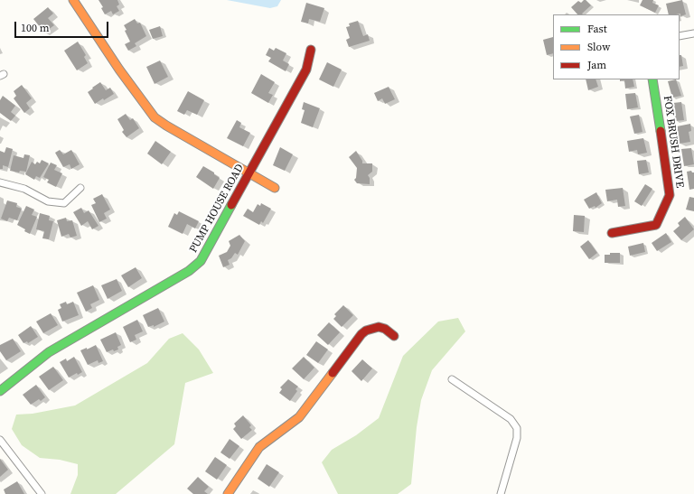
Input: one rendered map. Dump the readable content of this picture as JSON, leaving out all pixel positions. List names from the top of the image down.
{
  "streets": {
    "street": ["FOX BRUSH DRIVE", "PUMP HOUSE ROAD"]
  },
  "legend": ["Fast", "Slow", "Jam"],
  "scale_bar": "100 m"
}
